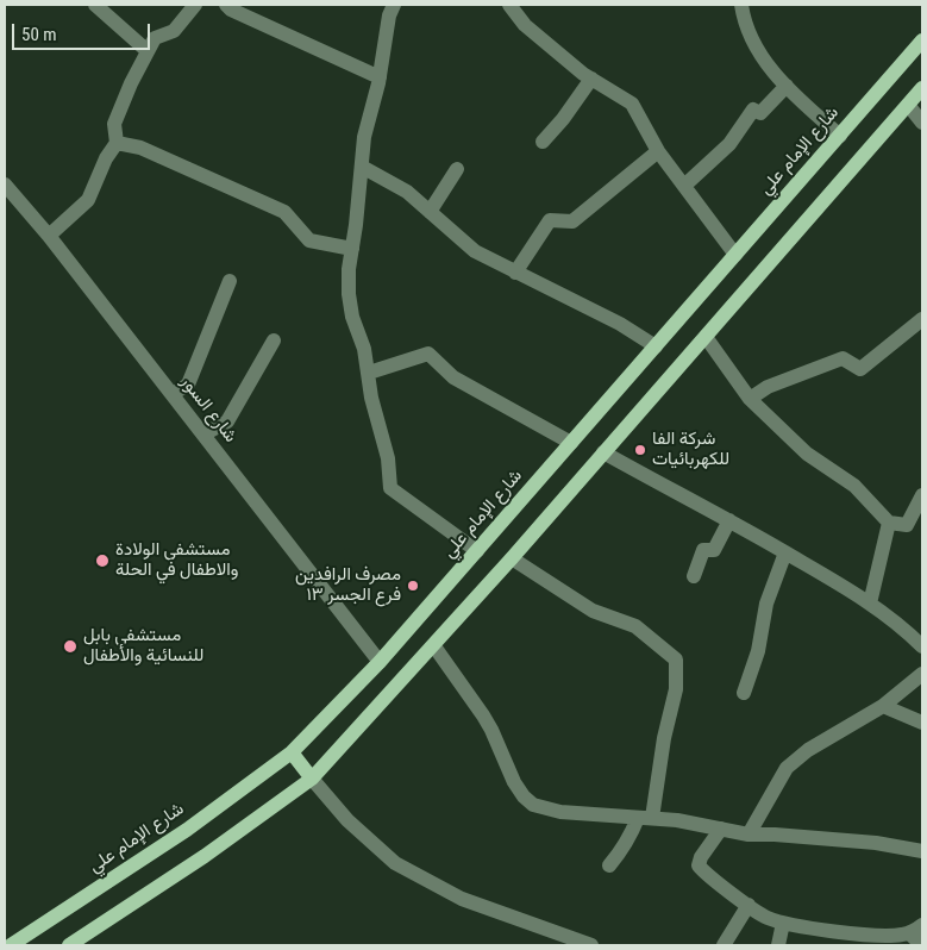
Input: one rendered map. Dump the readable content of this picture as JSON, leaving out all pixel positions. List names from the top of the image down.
{
  "streets": {
    "main road": ["شارع الإمام علي"],
    "street": ["شارع السور"]
  },
  "crossings": [
    ["شارع الإمام علي", "شارع السور"]
  ],
  "places": [
    "شركة الفا للكهربائيات",
    "مستشفى الولادة والاطفال في الحلة",
    "مصرف الرافدين فرع الجسر ١٣",
    "مستشفى بابل للنسائية والأطفال"
  ],
  "scale_bar": "50 m"
}
